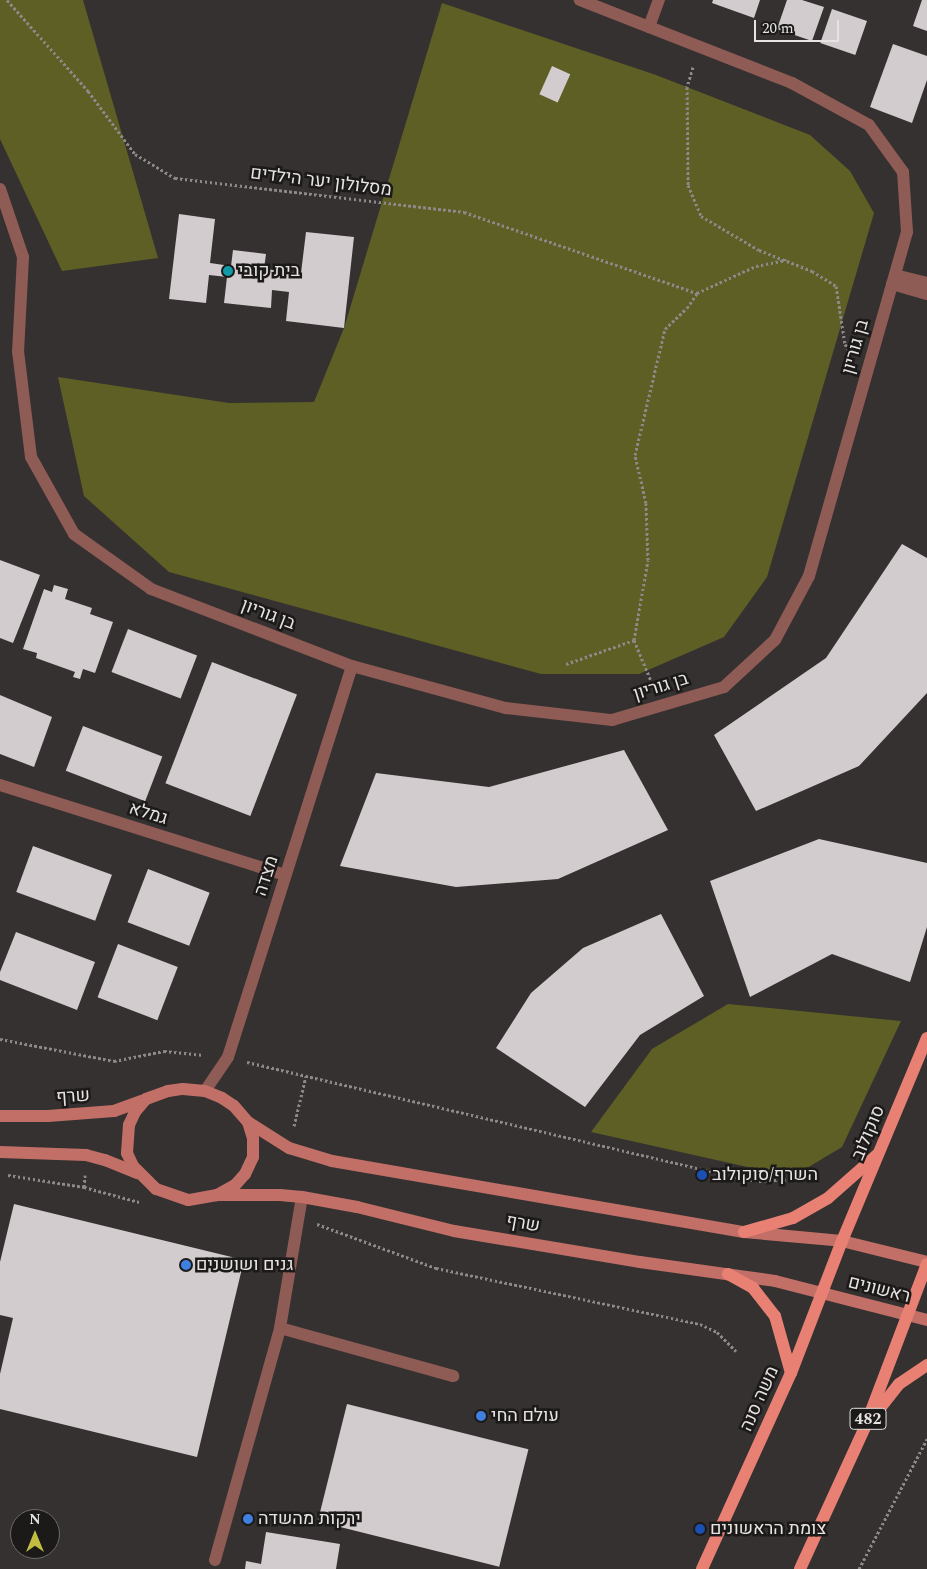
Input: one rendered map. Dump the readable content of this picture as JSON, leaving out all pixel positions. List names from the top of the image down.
{
  "streets": {
    "main road": ["סוקולוב", "משה סנה", "482"],
    "street": [
      "בן גוריון",
      "גמלא",
      "מצדה",
      "שרף",
      "ראשונים"
    ],
    "path": ["מסלולון יער הילדים"]
  },
  "crossings": [
    ["בן גוריון", "מצדה"],
    ["גמלא", "מצדה"],
    ["מצדה", "שרף"],
    ["שרף", "סוקולוב"],
    ["שרף", "ראשונים"],
    ["שרף", "משה סנה"],
    ["סוקולוב", "משה סנה"],
    ["ראשונים", "משה סנה"],
    ["ראשונים", "482"]
  ],
  "places": [
    "בית קובי",
    "השרף/סוקולוב",
    "גנים ושושנים",
    "עולם החי",
    "ירקות מהשדה",
    "צומת הראשונים"
  ],
  "scale_bar": "20 m",
  "north": "top"
}
